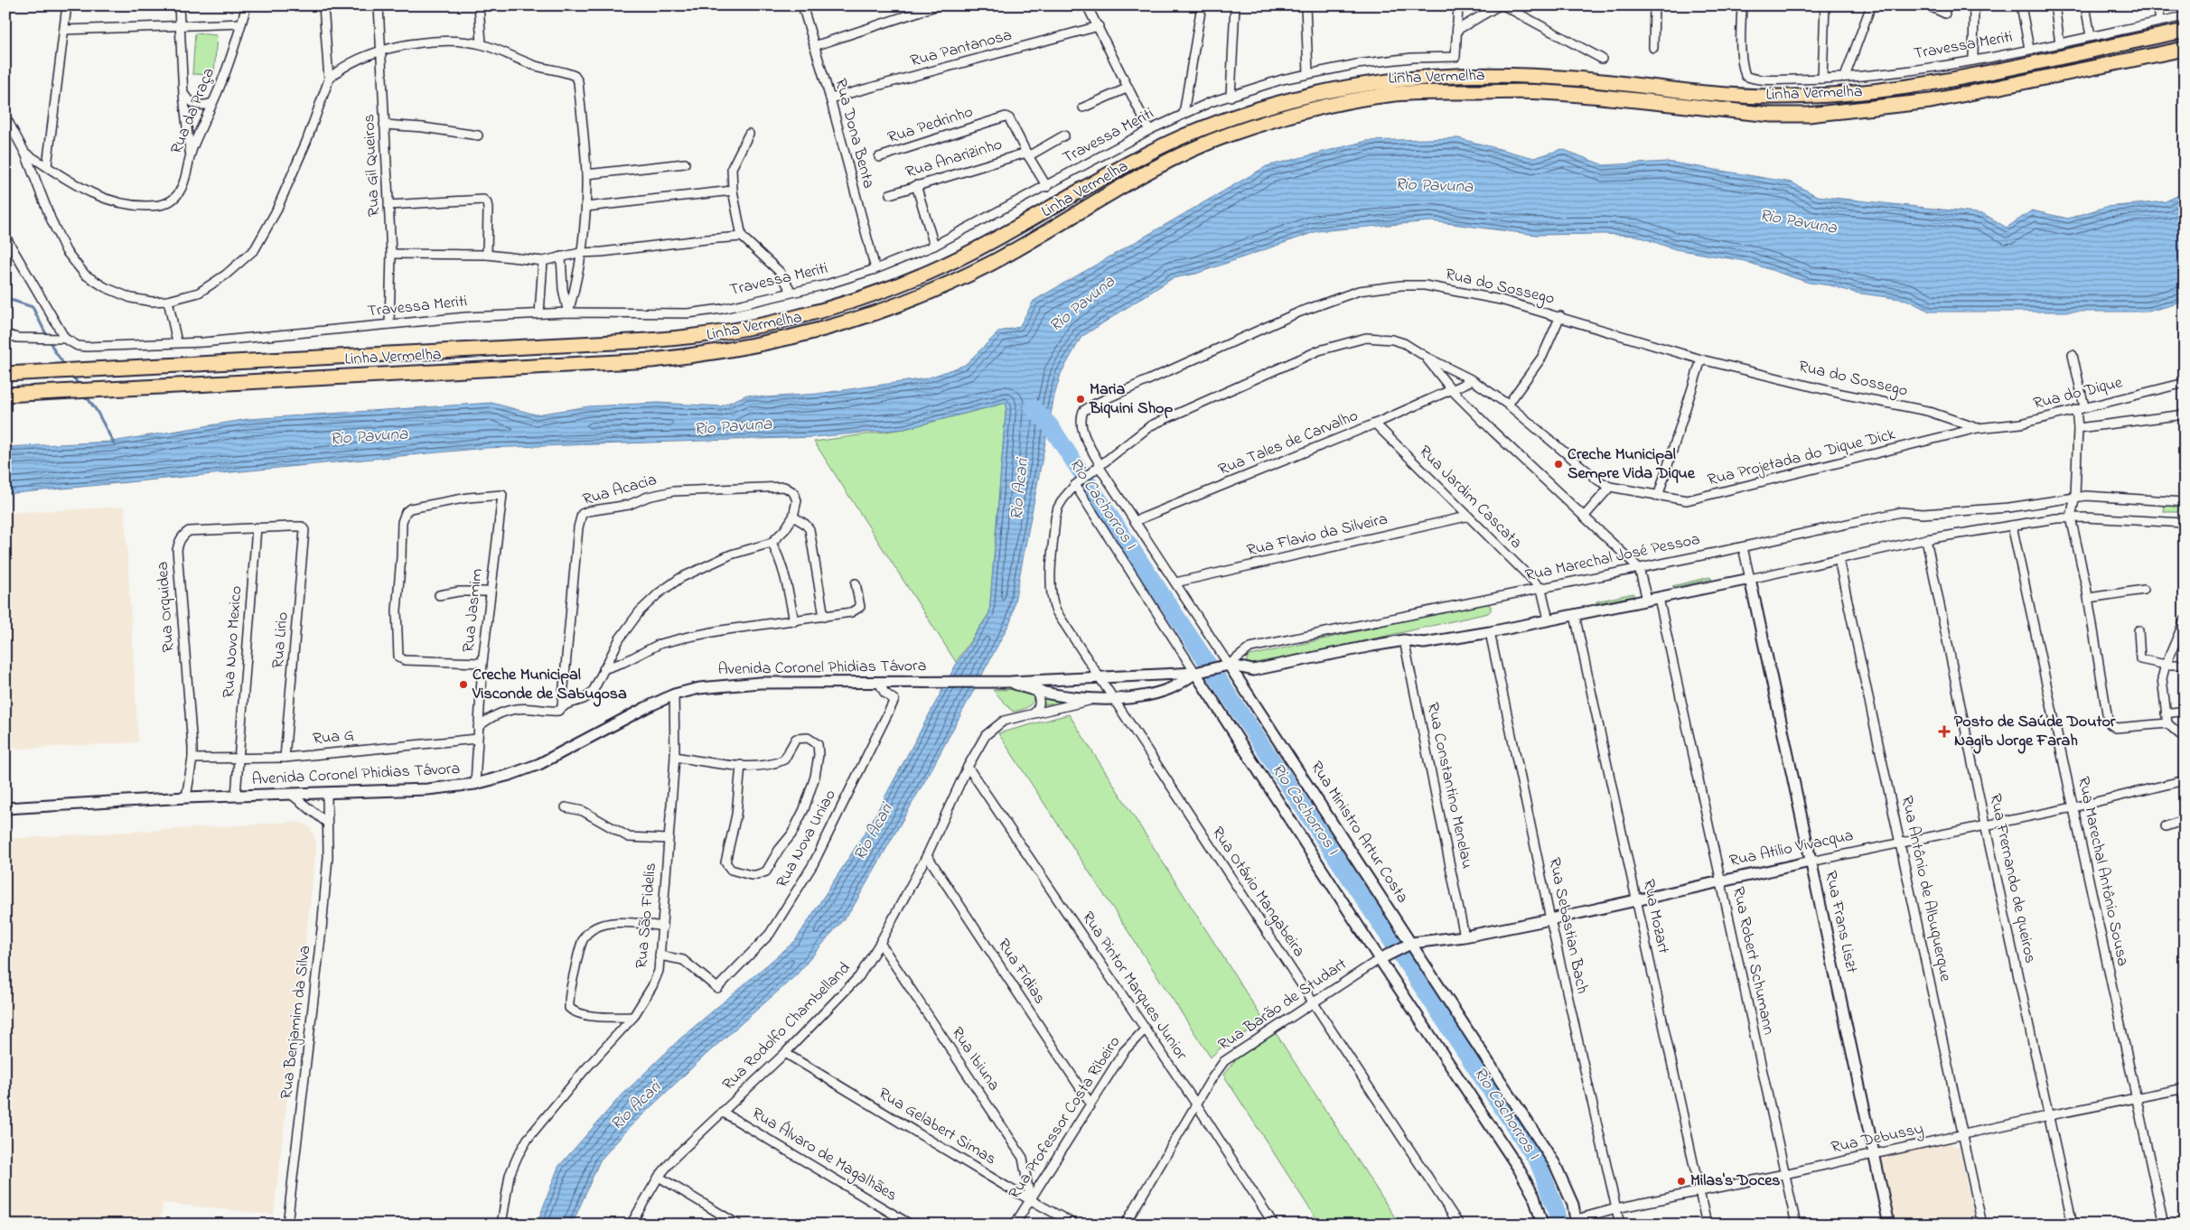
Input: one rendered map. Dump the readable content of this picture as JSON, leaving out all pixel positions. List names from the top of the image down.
{
  "streets": {
    "highway": ["Linha Vermelha"],
    "street": [
      "Travessa Meriti",
      "Rua Pantanosa",
      "Rua da Praça",
      "Rua Pedrinho",
      "Rua Dona Benta",
      "Rua Anarizinho",
      "Rua Gil Queiros",
      "Rua do Sossego",
      "Rua do Dique",
      "Rua Tales de Carvalho",
      "Rua Projetada do Dique Dick",
      "Rua Acacia",
      "Rua Jardim Cascata",
      "Rua Flavio da Silveira",
      "Rua Marechal José Pessoa",
      "Rua Orquidea",
      "Rua Jasmim",
      "Rua Lirio",
      "Rua Novo Mexico",
      "Avenida Coronel Phidias Távora",
      "Rua G",
      "Rua Constantino Menelau",
      "Rua Ministro Artur Costa",
      "Rua Nova Uniao",
      "Rua Atilio Vivacqua",
      "Rua Marechal Antônio Sousa",
      "Rua Frernando de queiros",
      "Rua Antônio de Albuquerque",
      "Rua Otávio Mangabeira",
      "Rua São Fidelis",
      "Rua Mozart",
      "Rua Frans Liszt",
      "Rua Sebastian Bach",
      "Rua Robert Schumann",
      "Rua Fídias",
      "Rua Pintor Marques Junior",
      "Rua Barão de Studart",
      "Rua Benjamim da Silva",
      "Rua Rodolfo Chambelland",
      "Rua Ibiuna",
      "Rua Professor Costa Ribeiro",
      "Rua Gelabert Simas",
      "Rua Debussy",
      "Rua Álvaro de Magalhães"
    ]
  },
  "crossings": [
    ["Travessa Meriti", "Rua Dona Benta"],
    ["Travessa Meriti", "Rua Gil Queiros"],
    ["Rua Pantanosa", "Rua Dona Benta"],
    ["Rua Pedrinho", "Rua Anarizinho"],
    ["Rua do Sossego", "Rua do Dique"],
    ["Rua do Sossego", "Rua Projetada do Dique Dick"],
    ["Rua do Sossego", "Rua Ministro Artur Costa"],
    ["Rua do Dique", "Rua Projetada do Dique Dick"],
    ["Rua Tales de Carvalho", "Rua Projetada do Dique Dick"],
    ["Rua Tales de Carvalho", "Rua Jardim Cascata"],
    ["Rua Tales de Carvalho", "Rua Ministro Artur Costa"],
    ["Rua Projetada do Dique Dick", "Rua Ministro Artur Costa"],
    ["Rua Projetada do Dique Dick", "Rua Otávio Mangabeira"],
    ["Rua Jardim Cascata", "Rua Flavio da Silveira"],
    ["Rua Jardim Cascata", "Rua Marechal José Pessoa"],
    ["Rua Flavio da Silveira", "Rua Ministro Artur Costa"],
    ["Rua Marechal José Pessoa", "Avenida Coronel Phidias Távora"],
    ["Rua Marechal José Pessoa", "Rua Constantino Menelau"],
    ["Rua Marechal José Pessoa", "Rua Ministro Artur Costa"],
    ["Rua Marechal José Pessoa", "Rua Marechal Antônio Sousa"],
    ["Rua Marechal José Pessoa", "Rua Frernando de queiros"],
    ["Rua Marechal José Pessoa", "Rua Antônio de Albuquerque"],
    ["Rua Marechal José Pessoa", "Rua Otávio Mangabeira"],
    ["Rua Marechal José Pessoa", "Rua Mozart"],
    ["Rua Marechal José Pessoa", "Rua Frans Liszt"],
    ["Rua Marechal José Pessoa", "Rua Sebastian Bach"],
    ["Rua Marechal José Pessoa", "Rua Robert Schumann"],
    ["Rua Marechal José Pessoa", "Rua Rodolfo Chambelland"],
    ["Rua Orquidea", "Rua Lirio"],
    ["Rua Orquidea", "Rua Novo Mexico"],
    ["Rua Orquidea", "Avenida Coronel Phidias Távora"],
    ["Rua Orquidea", "Rua G"],
    ["Rua Jasmim", "Avenida Coronel Phidias Távora"],
    ["Rua Jasmim", "Rua G"],
    ["Rua Lirio", "Rua G"],
    ["Rua Novo Mexico", "Rua G"],
    ["Avenida Coronel Phidias Távora", "Rua Nova Uniao"],
    ["Avenida Coronel Phidias Távora", "Rua São Fidelis"],
    ["Avenida Coronel Phidias Távora", "Rua Benjamim da Silva"],
    ["Rua Constantino Menelau", "Rua Atilio Vivacqua"],
    ["Rua Ministro Artur Costa", "Rua Atilio Vivacqua"],
    ["Rua Ministro Artur Costa", "Rua Barão de Studart"],
    ["Rua Ministro Artur Costa", "Rua Debussy"],
    ["Rua Nova Uniao", "Rua São Fidelis"],
    ["Rua Atilio Vivacqua", "Rua Marechal Antônio Sousa"],
    ["Rua Atilio Vivacqua", "Rua Frernando de queiros"],
    ["Rua Atilio Vivacqua", "Rua Antônio de Albuquerque"],
    ["Rua Atilio Vivacqua", "Rua Mozart"],
    ["Rua Atilio Vivacqua", "Rua Frans Liszt"],
    ["Rua Atilio Vivacqua", "Rua Sebastian Bach"],
    ["Rua Atilio Vivacqua", "Rua Robert Schumann"],
    ["Rua Atilio Vivacqua", "Rua Barão de Studart"],
    ["Rua Marechal Antônio Sousa", "Rua Debussy"],
    ["Rua Frernando de queiros", "Rua Debussy"],
    ["Rua Antônio de Albuquerque", "Rua Debussy"],
    ["Rua Otávio Mangabeira", "Rua Barão de Studart"],
    ["Rua Mozart", "Rua Debussy"],
    ["Rua Frans Liszt", "Rua Debussy"],
    ["Rua Sebastian Bach", "Rua Debussy"],
    ["Rua Robert Schumann", "Rua Debussy"],
    ["Rua Fídias", "Rua Rodolfo Chambelland"],
    ["Rua Fídias", "Rua Professor Costa Ribeiro"],
    ["Rua Pintor Marques Junior", "Rua Barão de Studart"],
    ["Rua Pintor Marques Junior", "Rua Rodolfo Chambelland"],
    ["Rua Pintor Marques Junior", "Rua Professor Costa Ribeiro"],
    ["Rua Rodolfo Chambelland", "Rua Ibiuna"],
    ["Rua Rodolfo Chambelland", "Rua Gelabert Simas"],
    ["Rua Rodolfo Chambelland", "Rua Álvaro de Magalhães"],
    ["Rua Ibiuna", "Rua Professor Costa Ribeiro"],
    ["Rua Ibiuna", "Rua Gelabert Simas"],
    ["Rua Professor Costa Ribeiro", "Rua Gelabert Simas"]
  ],
  "water": ["Rio Pavuna", "Rio Acari", "Rio Cachorros I"],
  "places": {
    "other": [
      "Maria Biquini Shop",
      "Creche Municipal Sempre Vida Dique",
      "Creche Municipal Visconde de Sabugosa",
      "Milas's Doces"
    ],
    "health": ["Posto de Saúde Doutor Nagib Jorge Farah"]
  }
}
